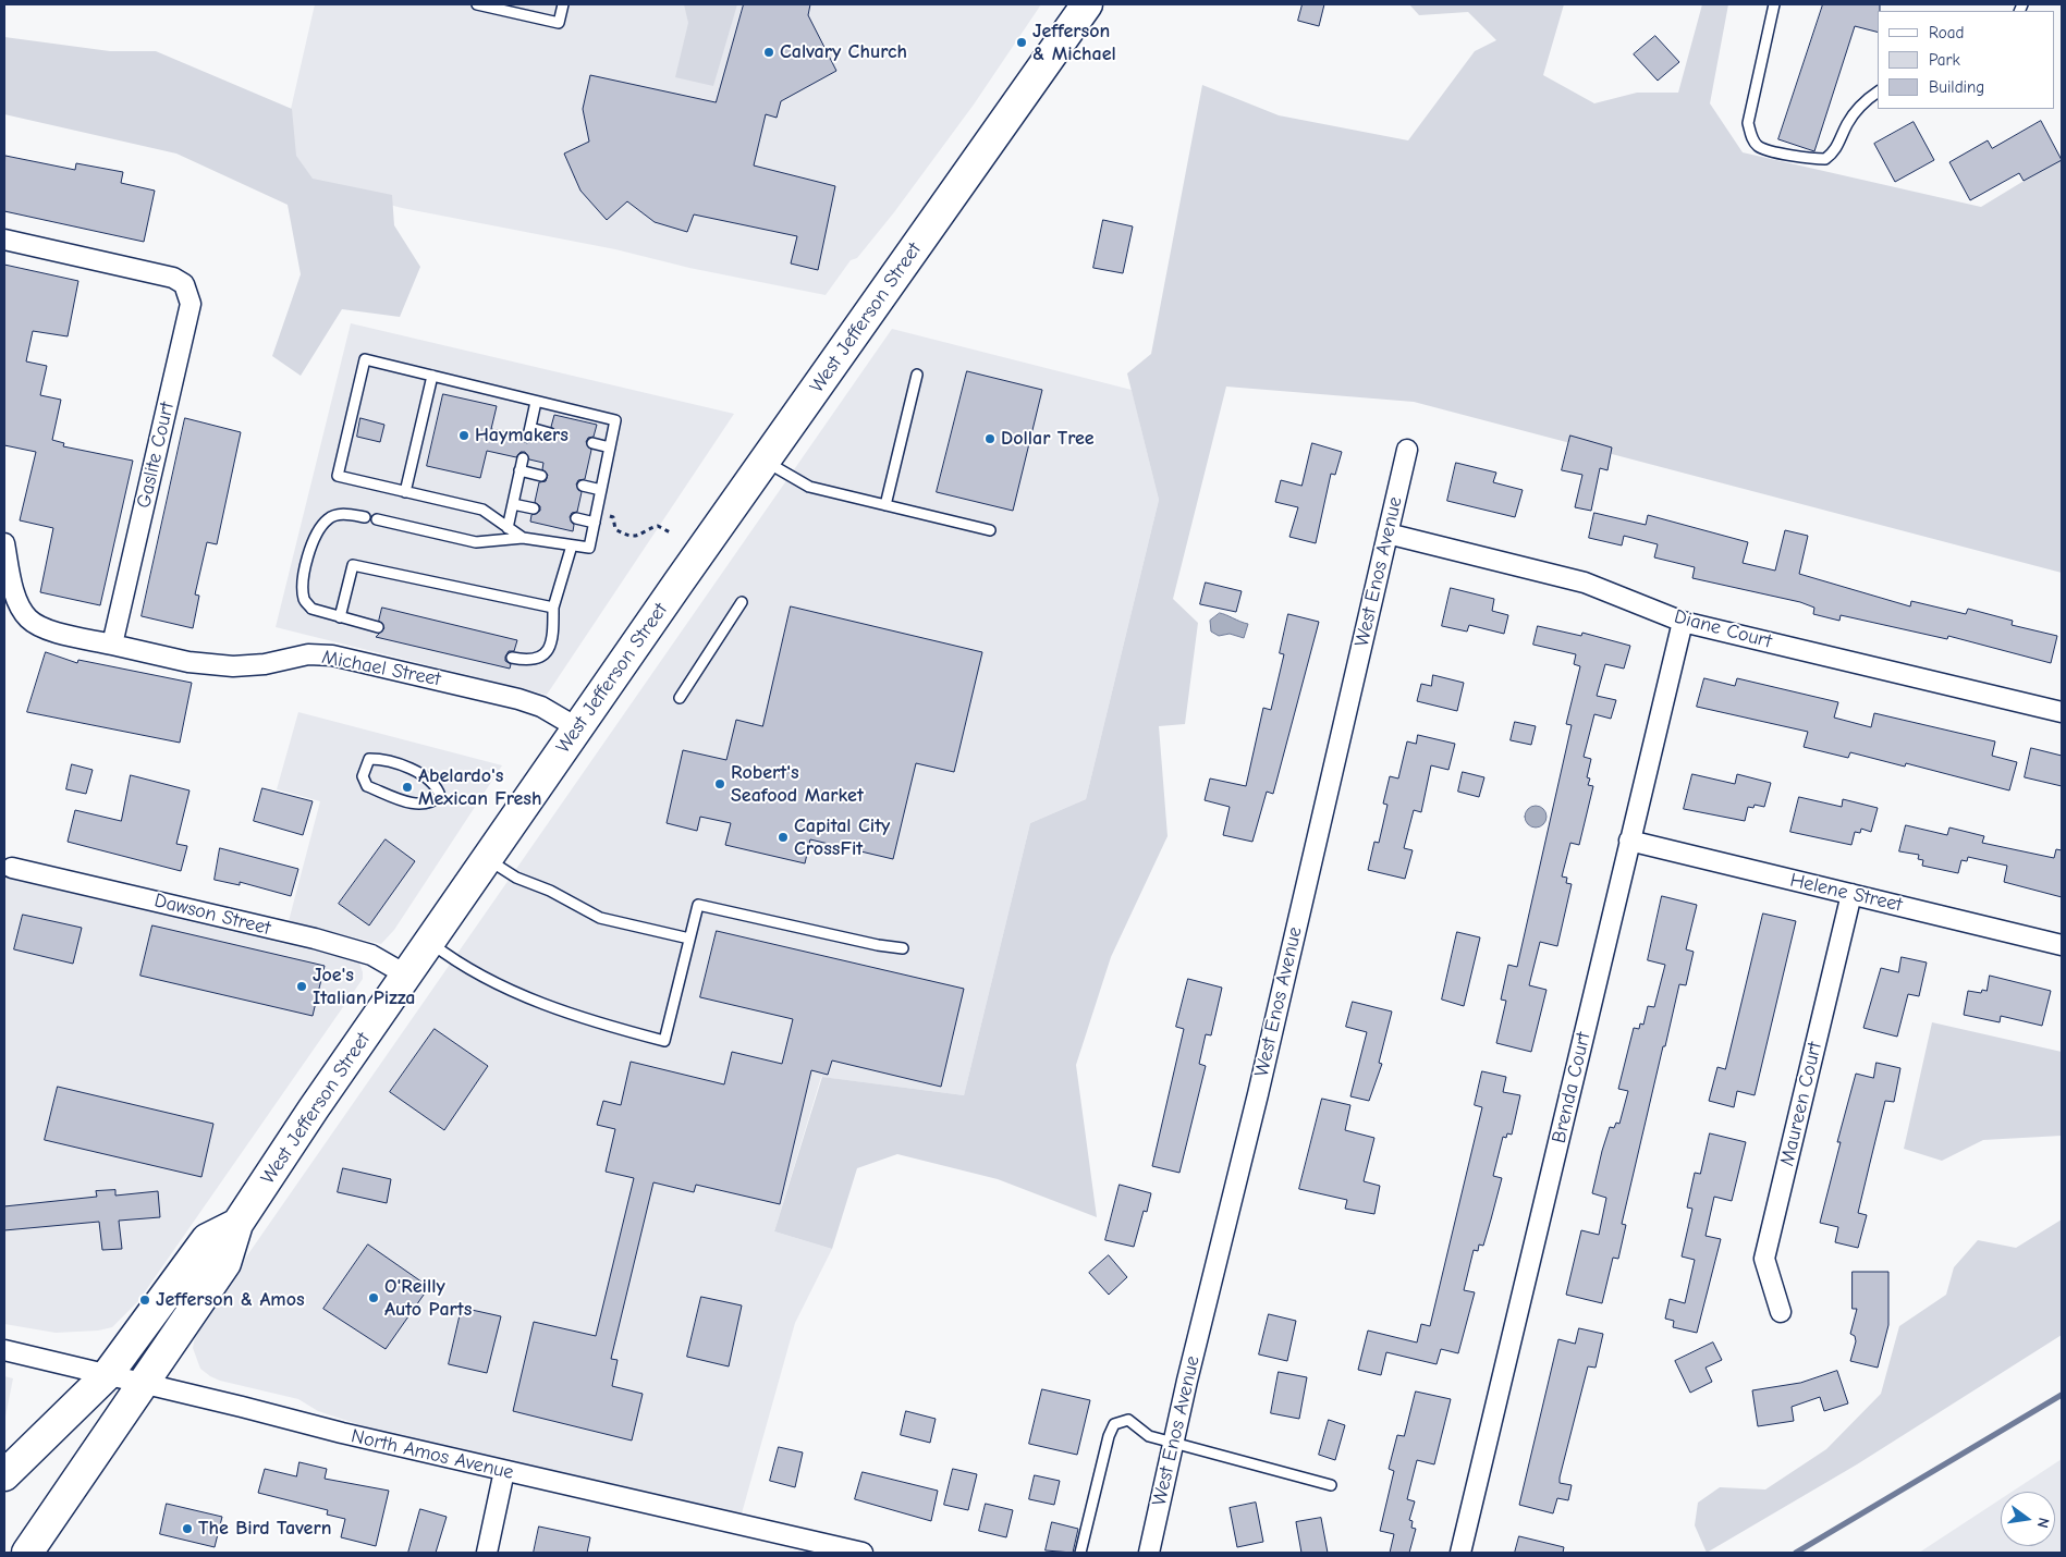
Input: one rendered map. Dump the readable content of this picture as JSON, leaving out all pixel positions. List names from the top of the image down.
{
  "streets": {
    "main road": ["West Jefferson Street"],
    "street": [
      "Gaslite Court",
      "West Enos Avenue",
      "Diane Court",
      "Michael Street",
      "Helene Street",
      "Dawson Street",
      "Brenda Court",
      "Maureen Court",
      "North Amos Avenue"
    ]
  },
  "crossings": [
    ["West Jefferson Street", "Michael Street"],
    ["West Jefferson Street", "Dawson Street"],
    ["West Jefferson Street", "North Amos Avenue"],
    ["Gaslite Court", "Michael Street"],
    ["West Enos Avenue", "Diane Court"],
    ["Diane Court", "Brenda Court"],
    ["Helene Street", "Brenda Court"],
    ["Helene Street", "Maureen Court"]
  ],
  "places": [
    "Jefferson & Michael",
    "Calvary Church",
    "Haymakers",
    "Dollar Tree",
    "Robert's Seafood Market",
    "Abelardo's Mexican Fresh",
    "Capital City CrossFit",
    "Joe's Italian Pizza",
    "O'Reilly Auto Parts",
    "Jefferson & Amos",
    "The Bird Tavern"
  ],
  "legend": ["Road", "Park", "Building"],
  "north": "right"
}
